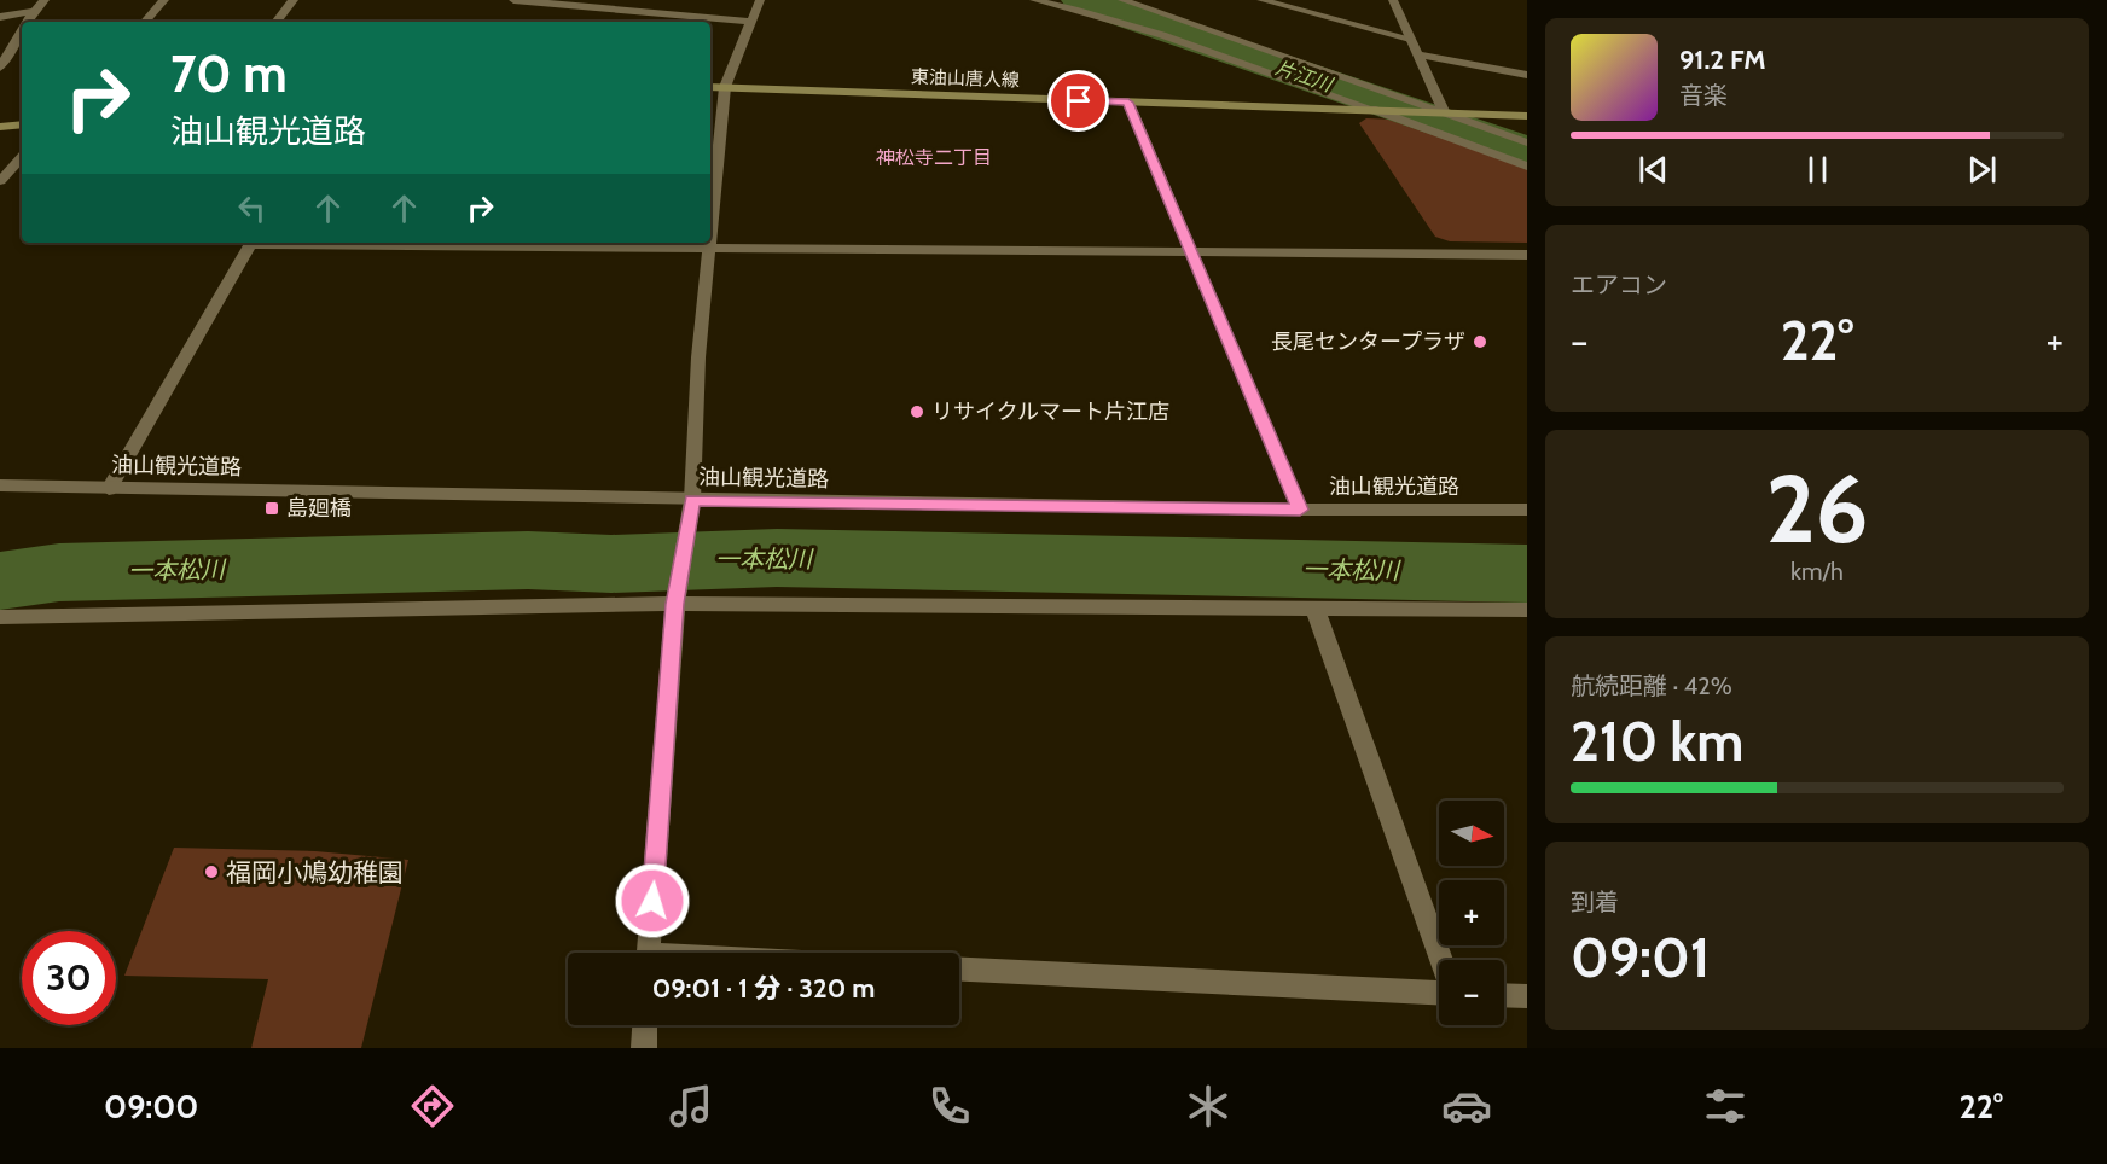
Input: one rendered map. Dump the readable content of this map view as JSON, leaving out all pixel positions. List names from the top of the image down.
{
  "streets": {
    "main road": ["東油山唐人線"],
    "street": ["油山観光道路"]
  },
  "districts": ["神松寺二丁目"],
  "water": ["片江川", "一本松川"],
  "places": {
    "other": ["長尾センタープラザ", "リサイクルマート片江店", "福岡小鳩幼稚園"],
    "transit": ["島廻橋"]
  },
  "north": "right",
  "page": {
    "turn": ["70 m", "油山観光道路"],
    "song": ["91.2 FM", "音楽"],
    "tile": [
      "エアコン",
      ["26", "km/h"],
      ["航続距離 · 42%", "210 km"],
      ["到着", "09:01"]
    ],
    "heat": ["−", "22°", "+"],
    "map_buttons": ["+", "−"],
    "limit": "30",
    "trip": "09:01 · 1 分 · 320 m",
    "tabs": ["09:00", "22°"]
  }
}
